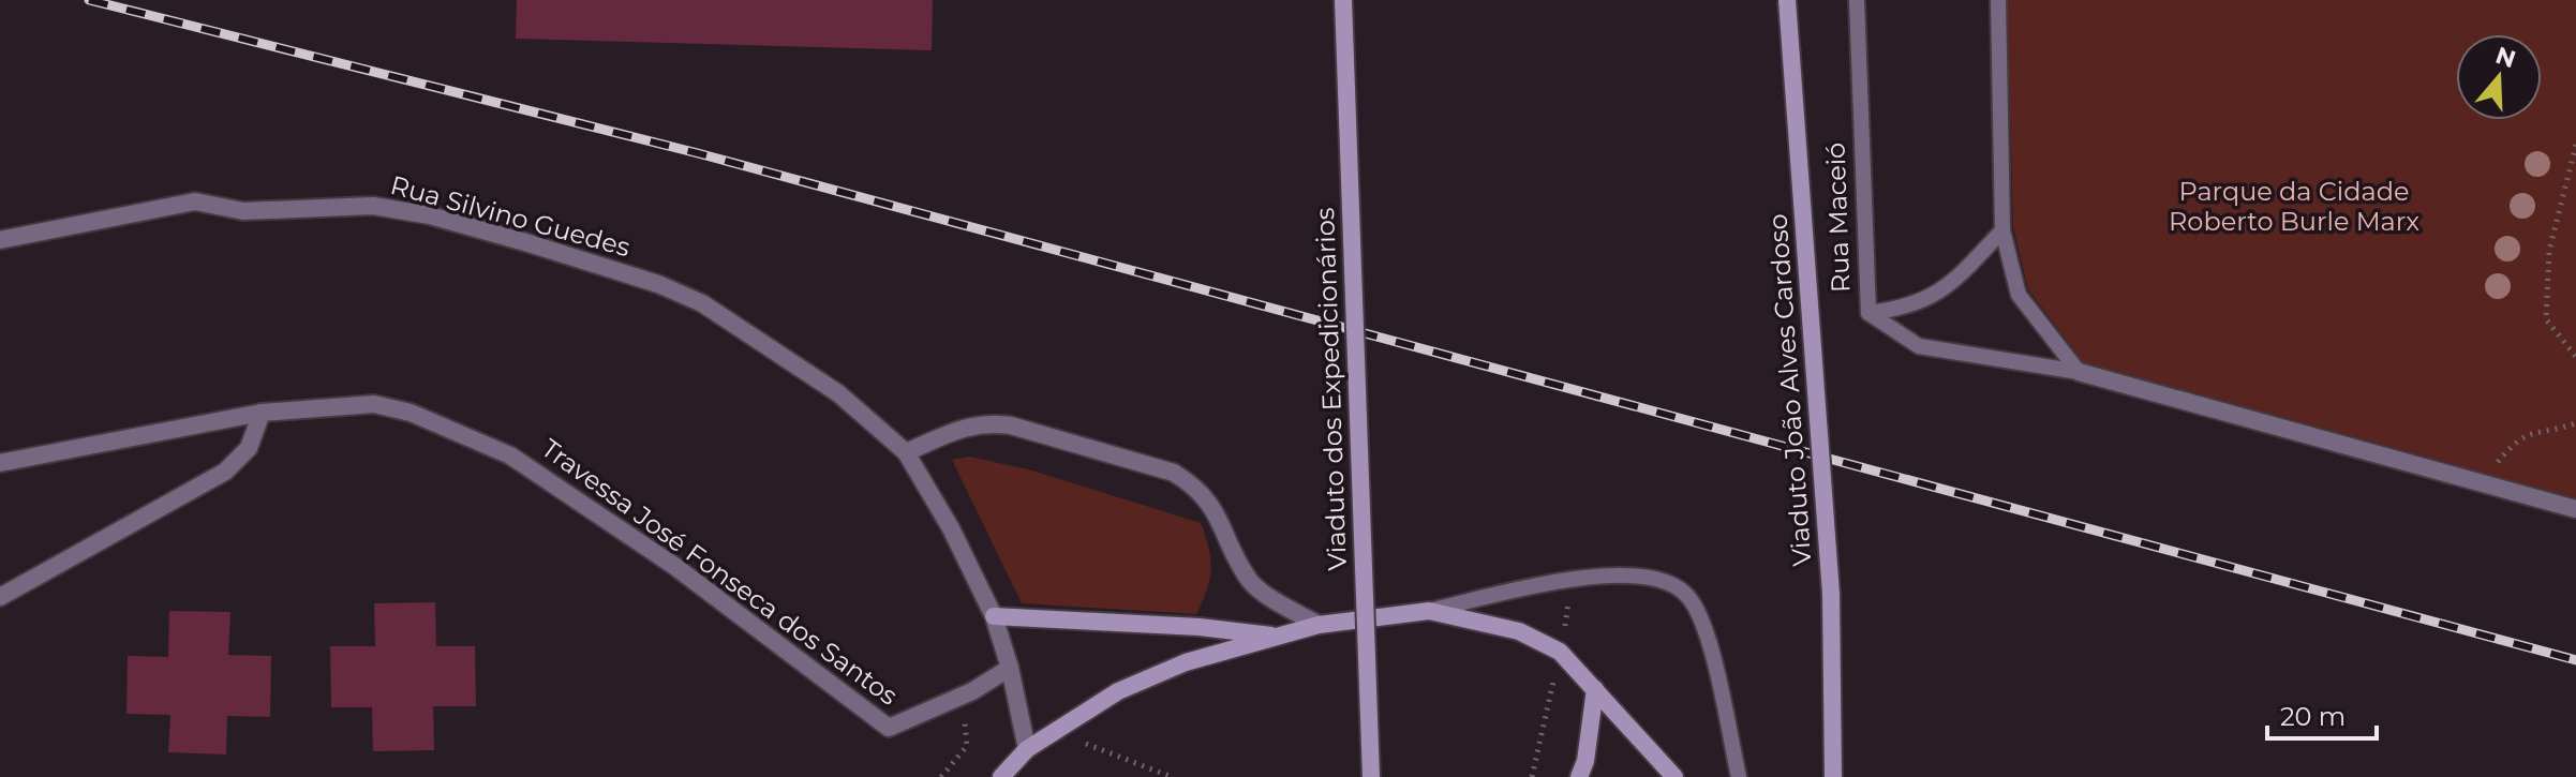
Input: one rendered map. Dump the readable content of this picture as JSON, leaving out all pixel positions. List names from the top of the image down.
{
  "streets": {
    "main road": ["Viaduto dos Expedicionários", "Viaduto João Alves Cardoso"],
    "street": ["Rua Silvino Guedes", "Rua Maceió", "Travessa José Fonseca dos Santos"]
  },
  "crossings": [
    ["Rua Silvino Guedes", "Travessa José Fonseca dos Santos"]
  ],
  "parks": ["Parque da Cidade Roberto Burle Marx"],
  "scale_bar": "20 m",
  "north": "top"
}
